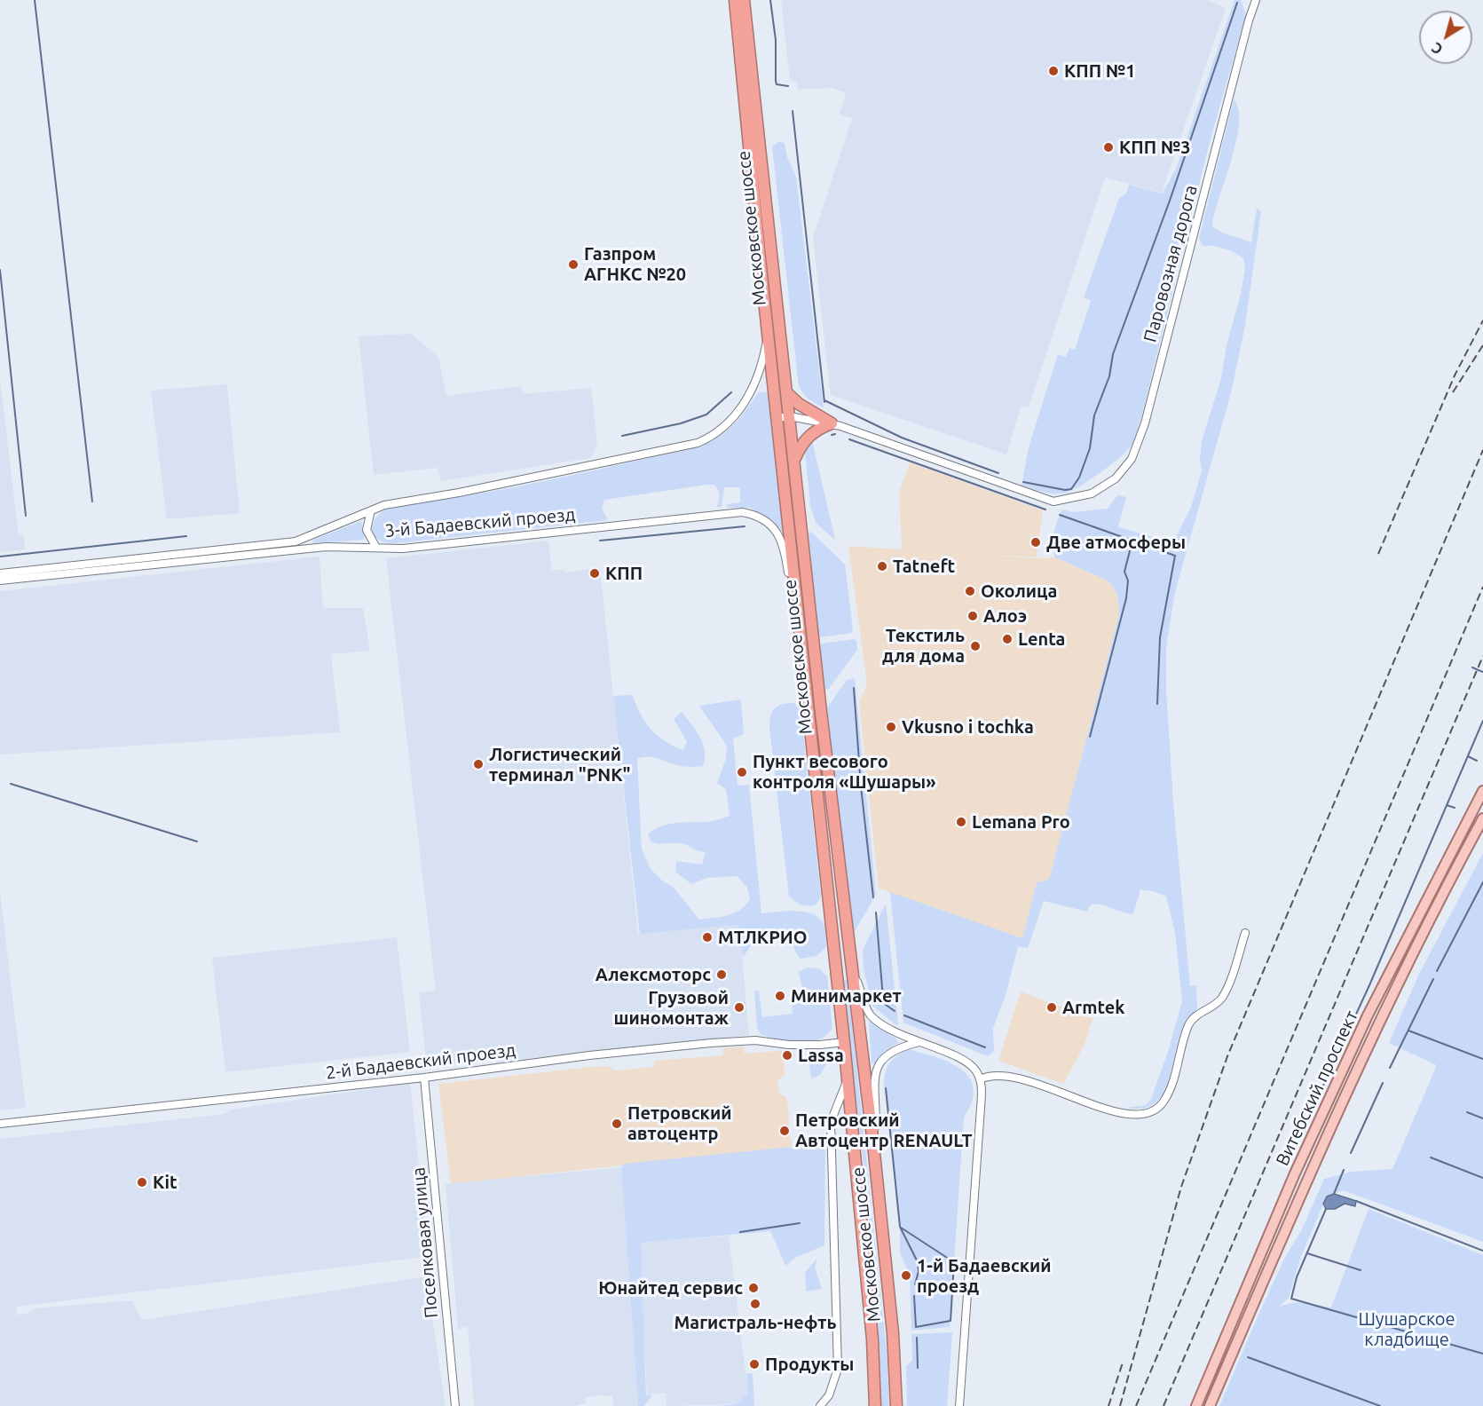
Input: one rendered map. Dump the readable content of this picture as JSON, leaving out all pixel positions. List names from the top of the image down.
{
  "streets": {
    "highway": ["Московское шоссе"],
    "main road": ["Витебский проспект"],
    "street": [
      "Паровозная дорога",
      "3-й Бадаевский проезд",
      "2-й Бадаевский проезд",
      "Поселковая улица"
    ]
  },
  "crossings": [
    ["Московское шоссе", "Паровозная дорога"],
    ["Московское шоссе", "3-й Бадаевский проезд"],
    ["Московское шоссе", "2-й Бадаевский проезд"],
    ["2-й Бадаевский проезд", "Поселковая улица"]
  ],
  "parks": ["Шушарское кладбище"],
  "places": [
    "КПП №1",
    "КПП №3",
    "Газпром АГНКС №20",
    "Две атмосферы",
    "Tatneft",
    "КПП",
    "Околица",
    "Алоэ",
    "Lenta",
    "Текстиль для дома",
    "Vkusno i tochka",
    "Логистический терминал \"PNK\"",
    "Пункт весового контроля «Шушары»",
    "Lemana Pro",
    "МТЛКРИО",
    "Алексмоторс",
    "Минимаркет",
    "Грузовой шиномонтаж",
    "Armtek",
    "Lassa",
    "Петровский автоцентр",
    "Петровский Автоцентр RENAULT",
    "Kit",
    "1-й Бадаевский проезд",
    "Юнайтед сервис",
    "Магистраль-нефть",
    "Продукты"
  ],
  "north": "bottom left"
}
